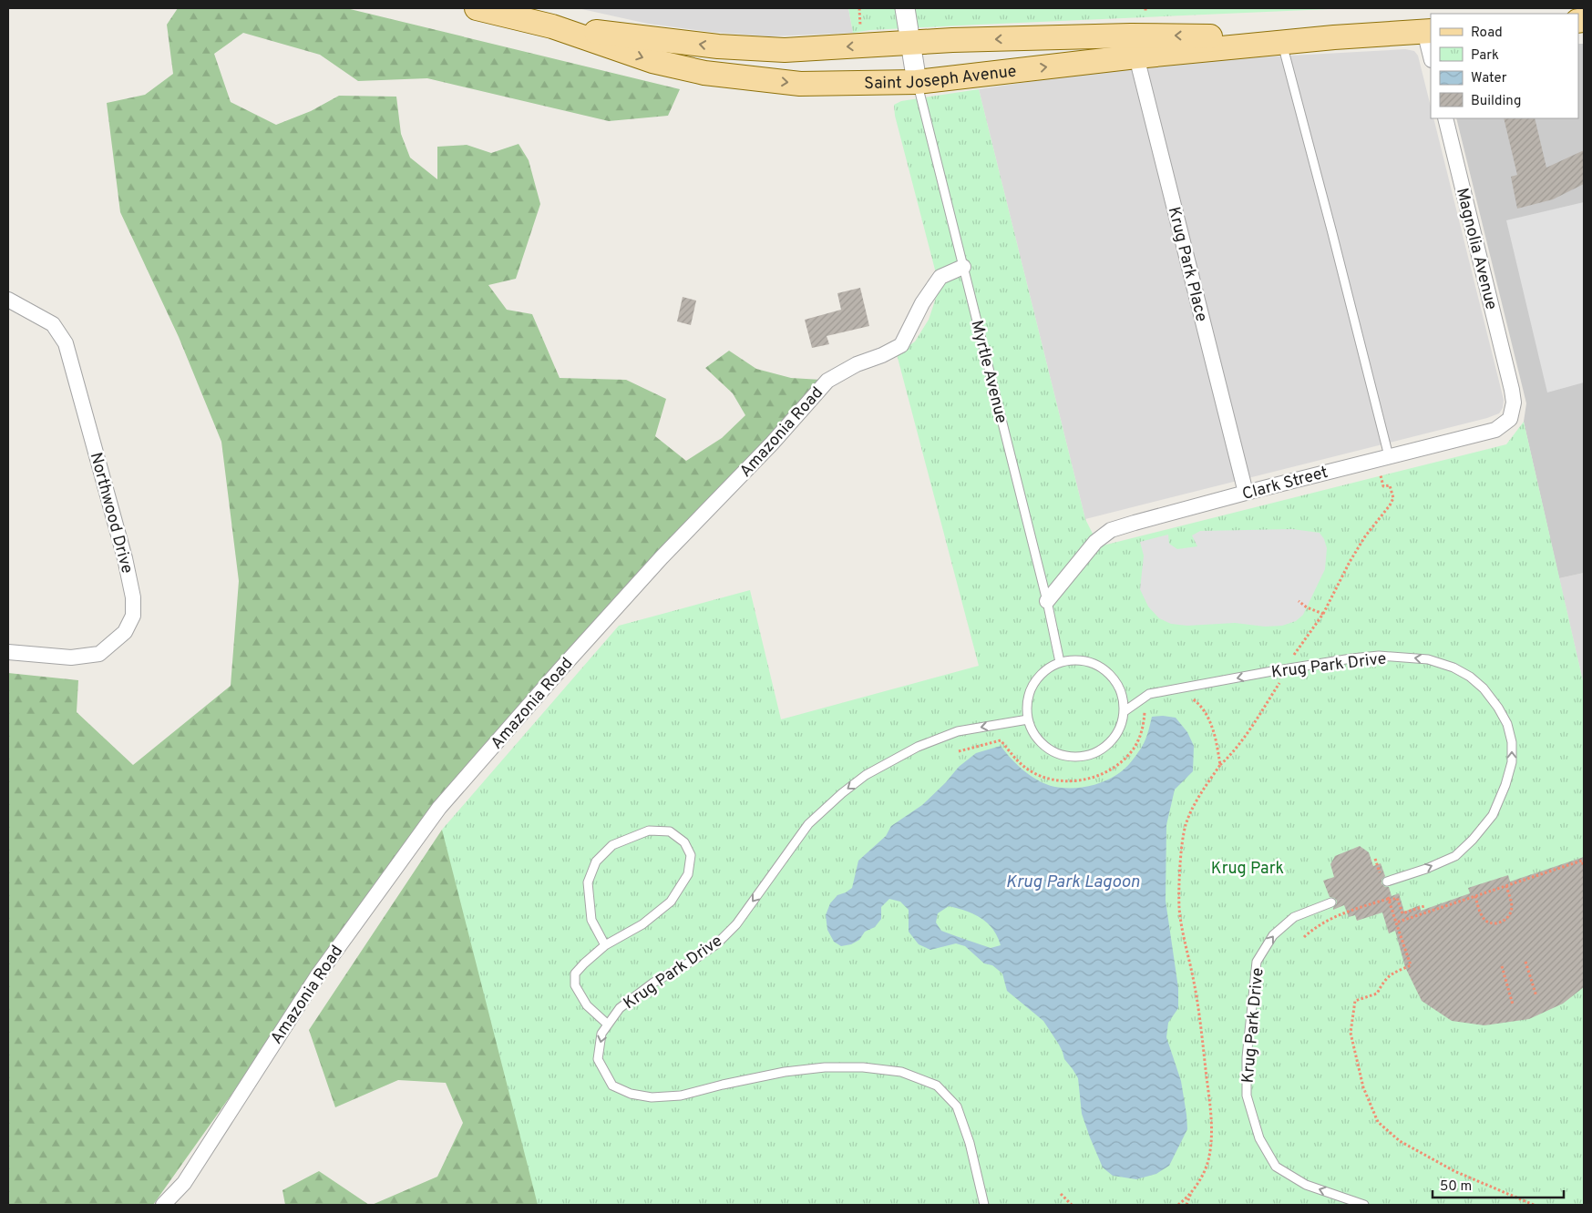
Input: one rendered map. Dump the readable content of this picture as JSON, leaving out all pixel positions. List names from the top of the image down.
{
  "streets": {
    "main road": ["Saint Joseph Avenue"],
    "street": [
      "Magnolia Avenue",
      "Krug Park Place",
      "Amazonia Road",
      "Clark Street",
      "Northwood Drive"
    ],
    "lane": ["Myrtle Avenue", "Krug Park Drive"]
  },
  "crossings": [
    ["Saint Joseph Avenue", "Krug Park Place"],
    ["Saint Joseph Avenue", "Myrtle Avenue"],
    ["Magnolia Avenue", "Clark Street"],
    ["Krug Park Place", "Clark Street"],
    ["Myrtle Avenue", "Amazonia Road"],
    ["Myrtle Avenue", "Clark Street"],
    ["Myrtle Avenue", "Krug Park Drive"]
  ],
  "water": ["Krug Park Lagoon"],
  "parks": ["Krug Park"],
  "legend": [
    "Road",
    "Park",
    "Water",
    "Building"
  ],
  "scale_bar": "50 m"
}
